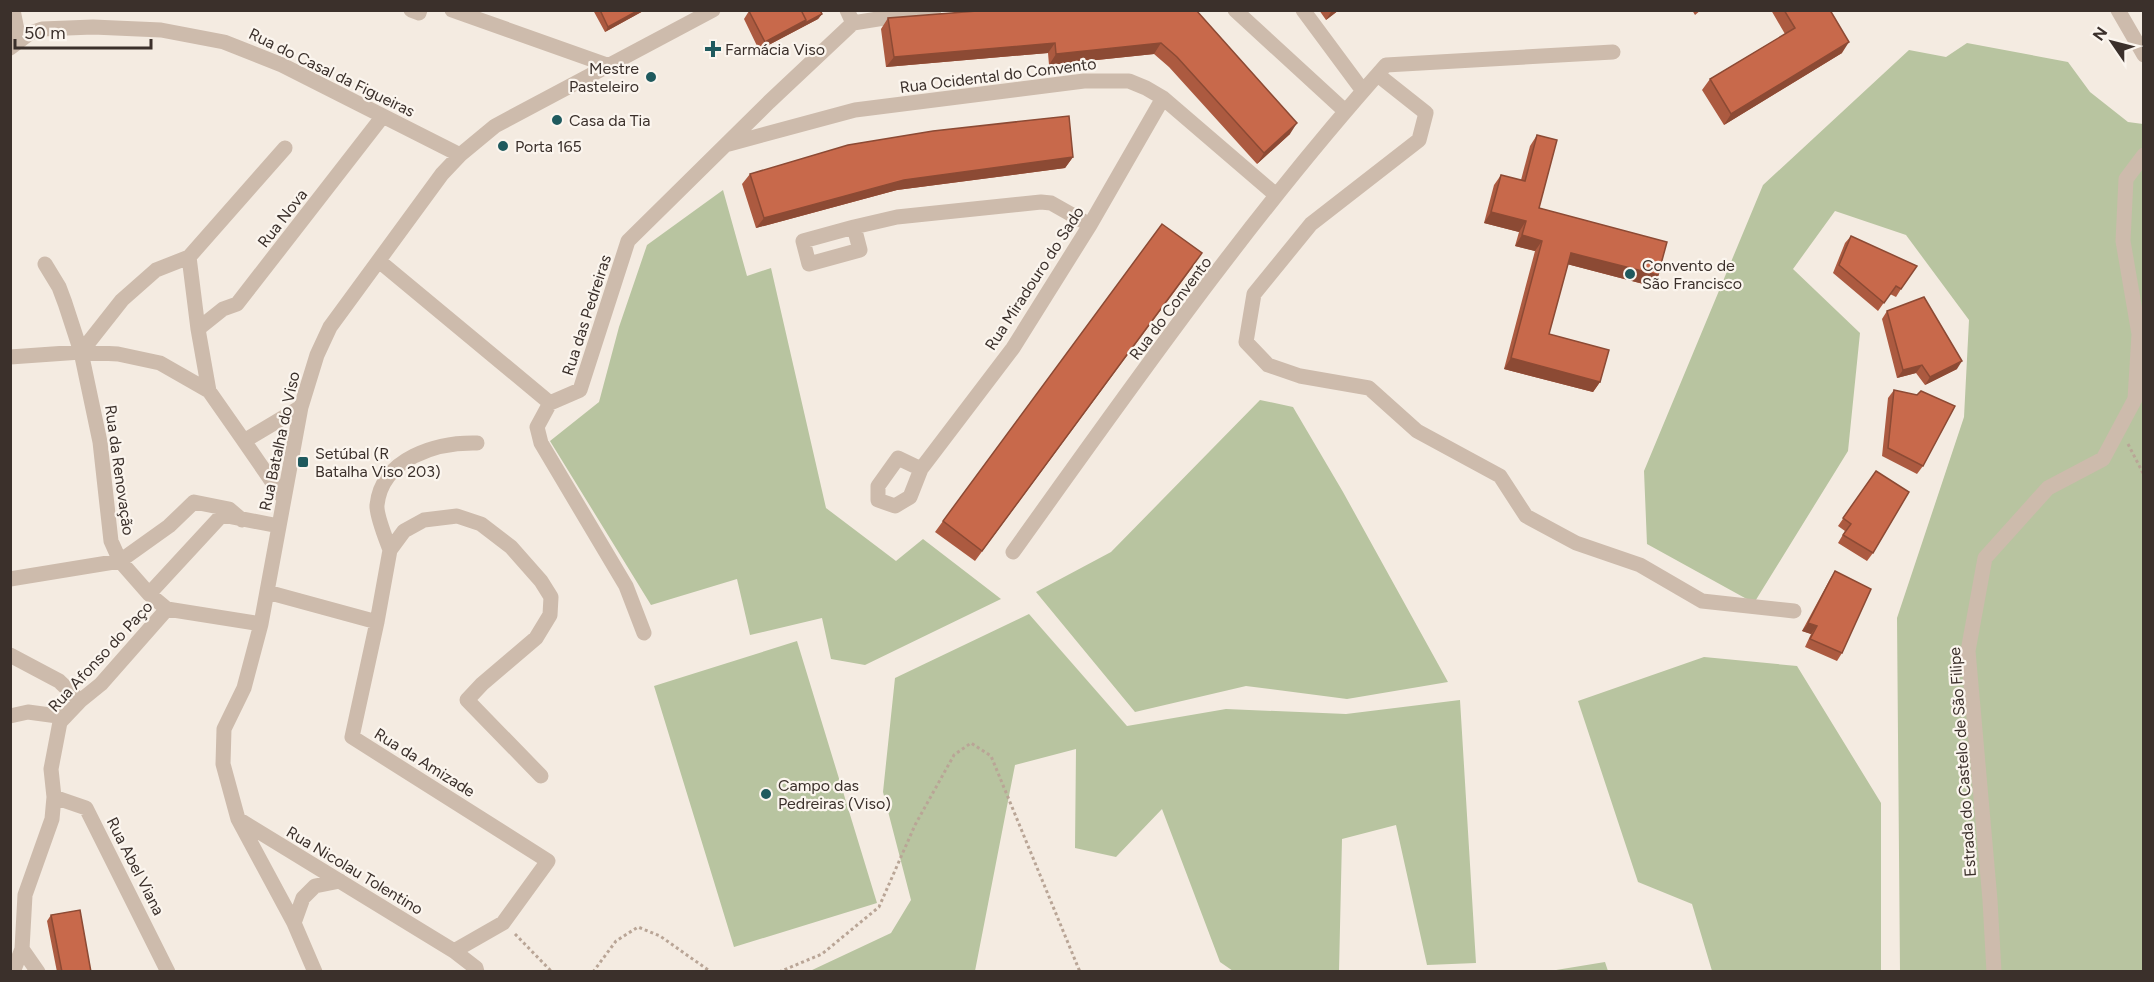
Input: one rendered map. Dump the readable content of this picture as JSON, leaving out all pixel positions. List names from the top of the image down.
{
  "streets": {
    "street": [
      "Rua do Casal da Figueiras",
      "Rua Ocidental do Convento",
      "Rua Nova",
      "Rua Miradouro do Sado",
      "Rua do Convento",
      "Rua das Pedreiras",
      "Rua Batalha do Viso",
      "Rua da Renovação",
      "Rua Afonso do Paço",
      "Rua da Amizade",
      "Estrada do Castelo de São Filipe",
      "Rua Abel Viana",
      "Rua Nicolau Tolentino"
    ]
  },
  "crossings": [
    ["Rua do Casal da Figueiras", "Rua Nova"],
    ["Rua do Casal da Figueiras", "Rua Batalha do Viso"],
    ["Rua Ocidental do Convento", "Rua Miradouro do Sado"],
    ["Rua Ocidental do Convento", "Rua do Convento"],
    ["Rua Ocidental do Convento", "Rua das Pedreiras"],
    ["Rua Batalha do Viso", "Rua Nicolau Tolentino"],
    ["Rua da Renovação", "Rua Afonso do Paço"],
    ["Rua Afonso do Paço", "Rua Abel Viana"]
  ],
  "places": {
    "health": ["Farmácia Viso"],
    "other": [
      "Mestre Pasteleiro",
      "Casa da Tia",
      "Porta 165",
      "Convento de São Francisco",
      "Campo das Pedreiras (Viso)"
    ],
    "transit": ["Setúbal (R Batalha Viso 203)"]
  },
  "scale_bar": "50 m",
  "north": "top left"
}
